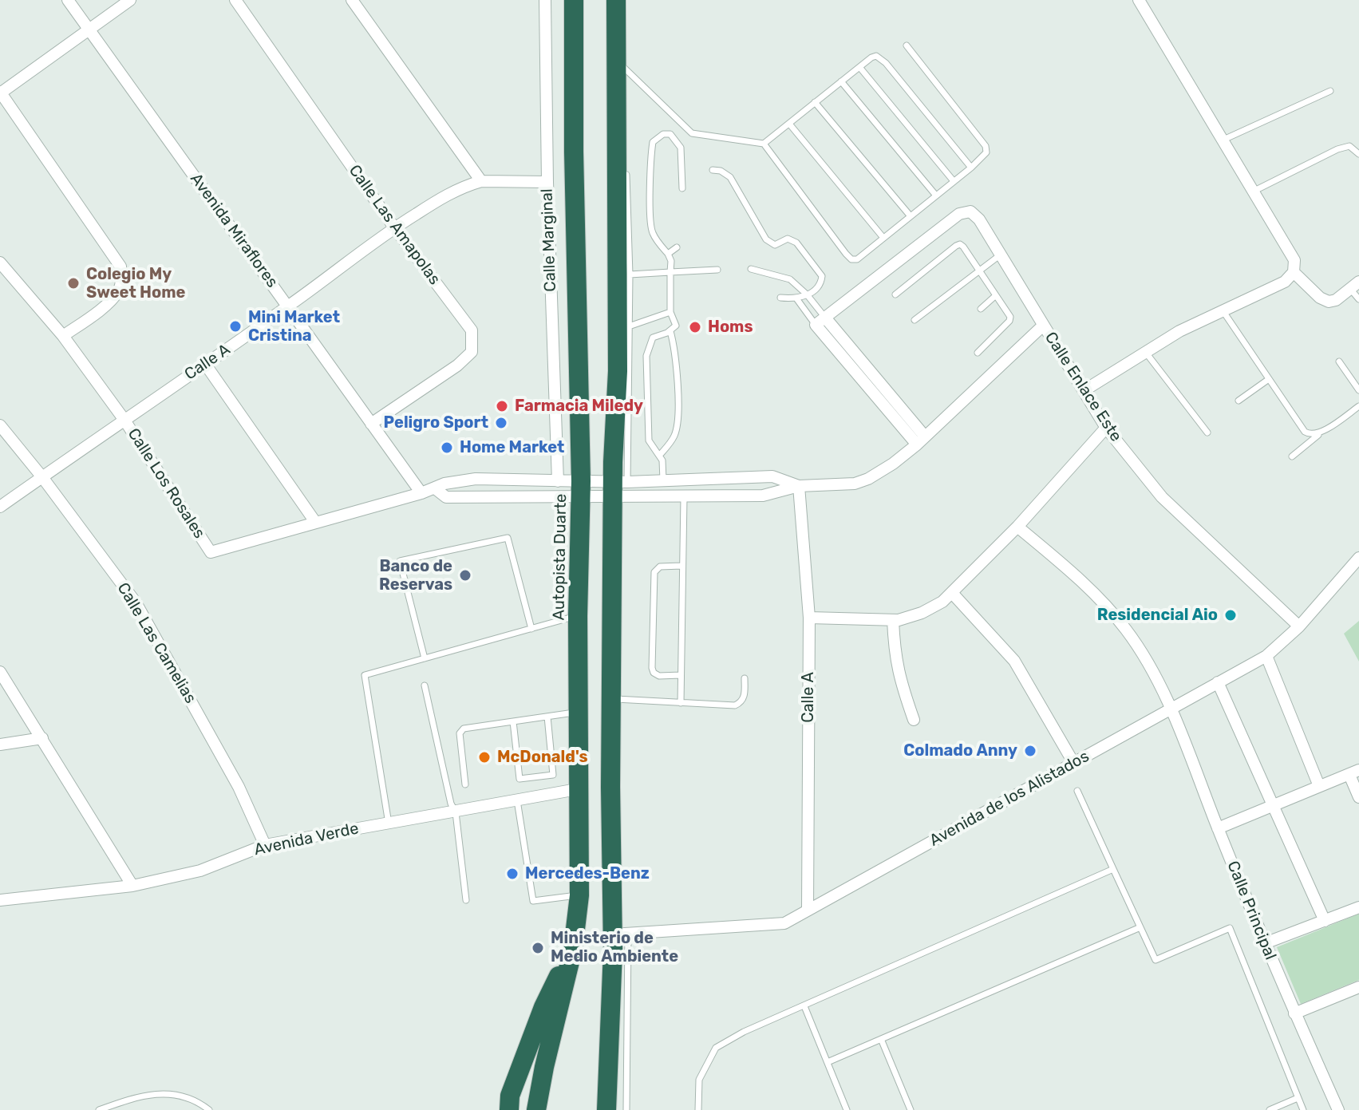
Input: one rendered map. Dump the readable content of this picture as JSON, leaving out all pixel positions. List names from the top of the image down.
{
  "streets": {
    "highway": ["Autopista Duarte"],
    "street": [
      "Calle Las Amapolas",
      "Avenida Miraflores",
      "Calle Marginal",
      "Calle A",
      "Calle Enlace Este",
      "Calle Los Rosales",
      "Calle Las Camelias",
      "Avenida de los Alistados",
      "Avenida Verde",
      "Calle Principal"
    ]
  },
  "crossings": [
    ["Calle Las Amapolas", "Avenida Miraflores"],
    ["Calle Las Amapolas", "Calle A"],
    ["Avenida Miraflores", "Calle A"],
    ["Avenida Miraflores", "Calle Los Rosales"],
    ["Calle Marginal", "Calle Los Rosales"],
    ["Calle A", "Calle Los Rosales"],
    ["Calle A", "Calle Las Camelias"],
    ["Calle A", "Avenida de los Alistados"],
    ["Calle Enlace Este", "Avenida de los Alistados"],
    ["Calle Los Rosales", "Autopista Duarte"],
    ["Autopista Duarte", "Avenida Verde"],
    ["Calle Las Camelias", "Avenida Verde"],
    ["Avenida de los Alistados", "Calle Principal"]
  ],
  "places": [
    "Colegio My Sweet Home",
    "Mini Market Cristina",
    "Homs",
    "Farmacia Miledy",
    "Peligro Sport",
    "Home Market",
    "Banco de Reservas",
    "Residencial Aio",
    "Colmado Anny",
    "McDonald's",
    "Mercedes-Benz",
    "Ministerio de Medio Ambiente"
  ]
}
